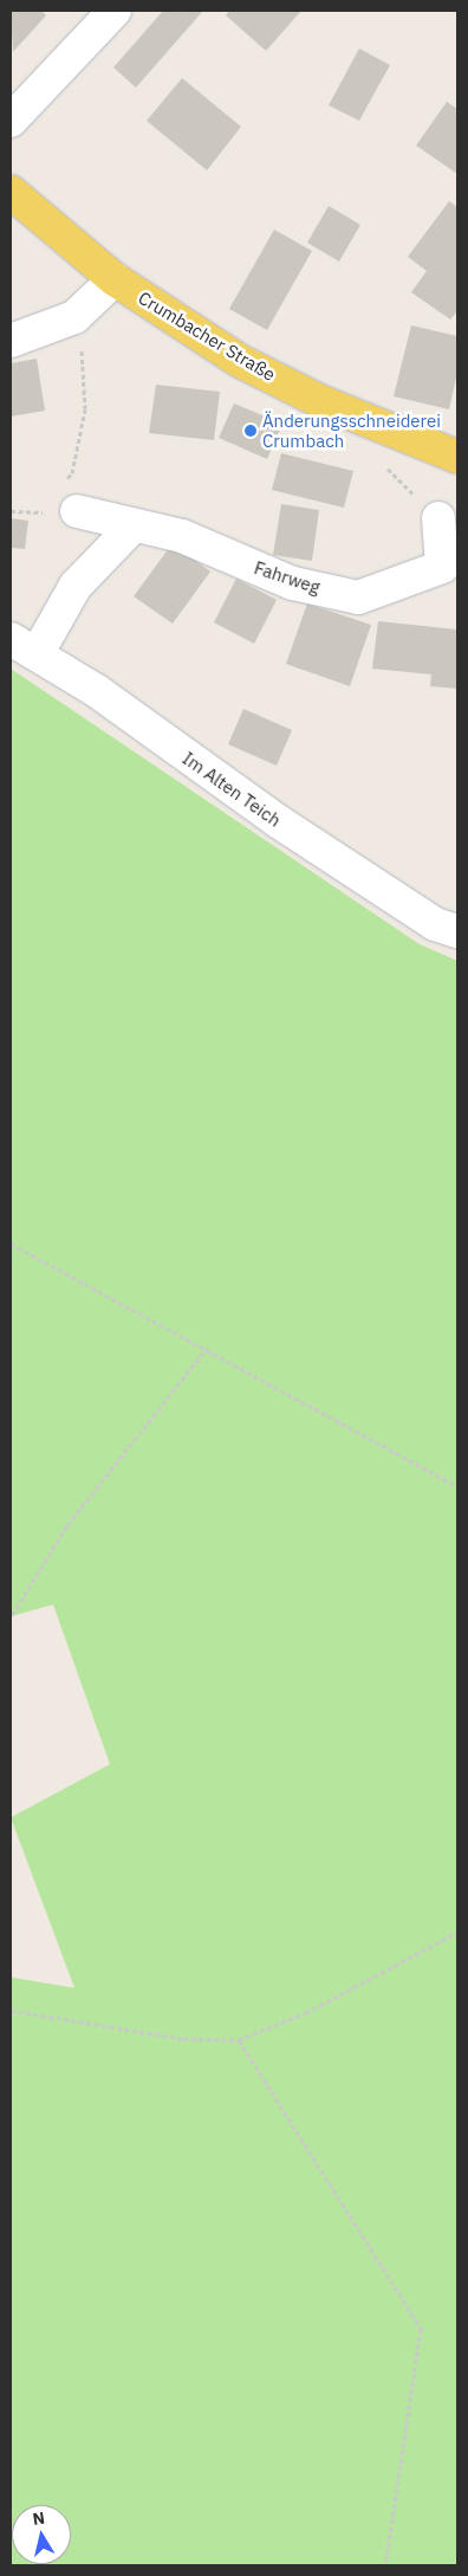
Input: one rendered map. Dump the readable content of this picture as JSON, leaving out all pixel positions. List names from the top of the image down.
{
  "streets": {
    "main road": ["Crumbacher Straße"],
    "street": ["Fahrweg", "Im Alten Teich"]
  },
  "places": ["Änderungsschneiderei Crumbach"],
  "north": "top"
}
